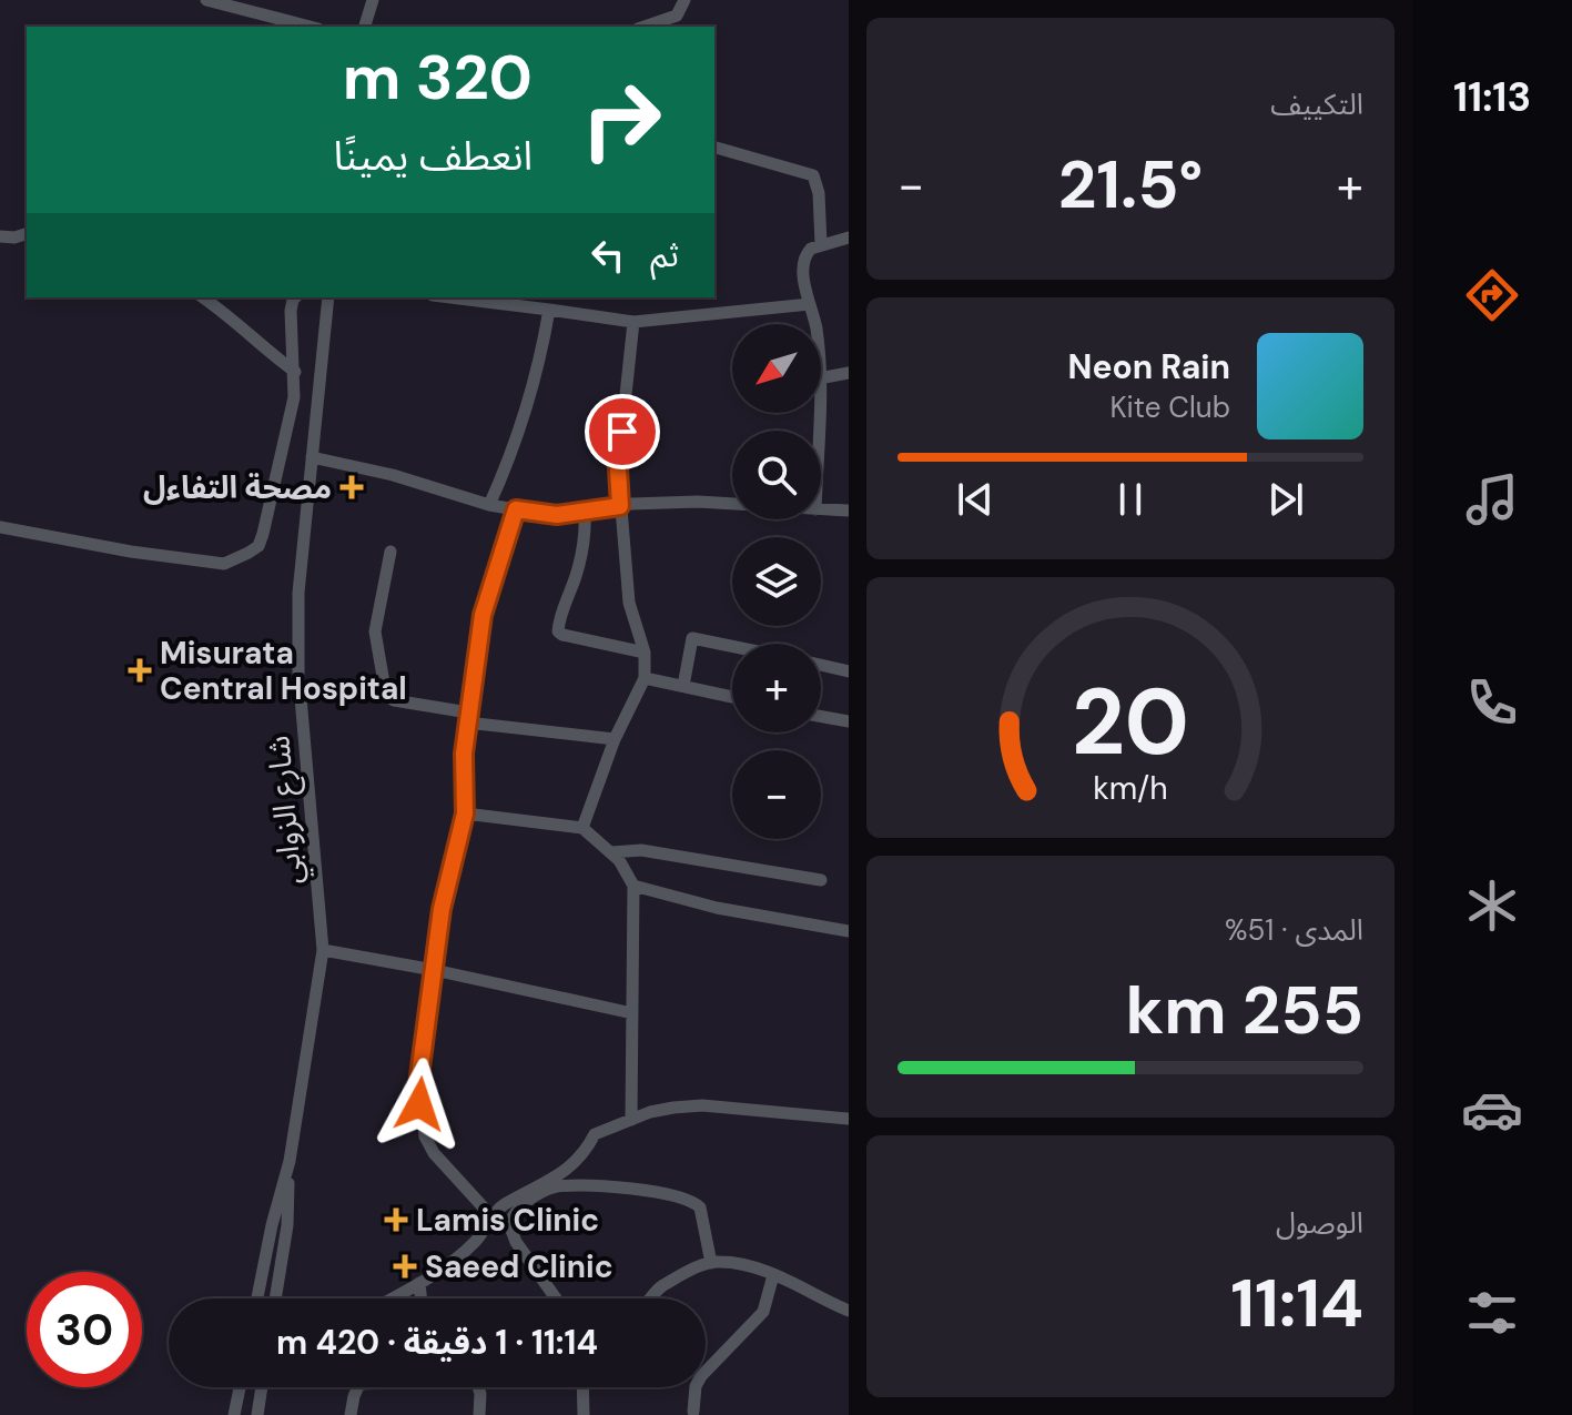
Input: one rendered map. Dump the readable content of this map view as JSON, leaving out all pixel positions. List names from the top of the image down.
{
  "streets": {
    "street": ["شارع الزوابي"]
  },
  "places": {
    "health": [
      "مصحة التفاءل",
      "Misurata Central Hospital",
      "Lamis Clinic",
      "Saeed Clinic"
    ]
  },
  "north": "bottom left",
  "page": {
    "tabs": "11:13",
    "tile": [
      "التكييف",
      ["المدى · 51%", "255 km"],
      ["الوصول", "11:14"]
    ],
    "turn": ["320 m", "انعطف يمينًا"],
    "heat": ["−", "21.5°", "+"],
    "then": "ثم",
    "map_buttons": ["+", "−"],
    "song": ["Neon Rain", "Kite Club"],
    "limit": "30",
    "trip": "11:14 · 1 دقيقة · 420 m",
    "gauge": ["20", "km/h"]
  }
}
